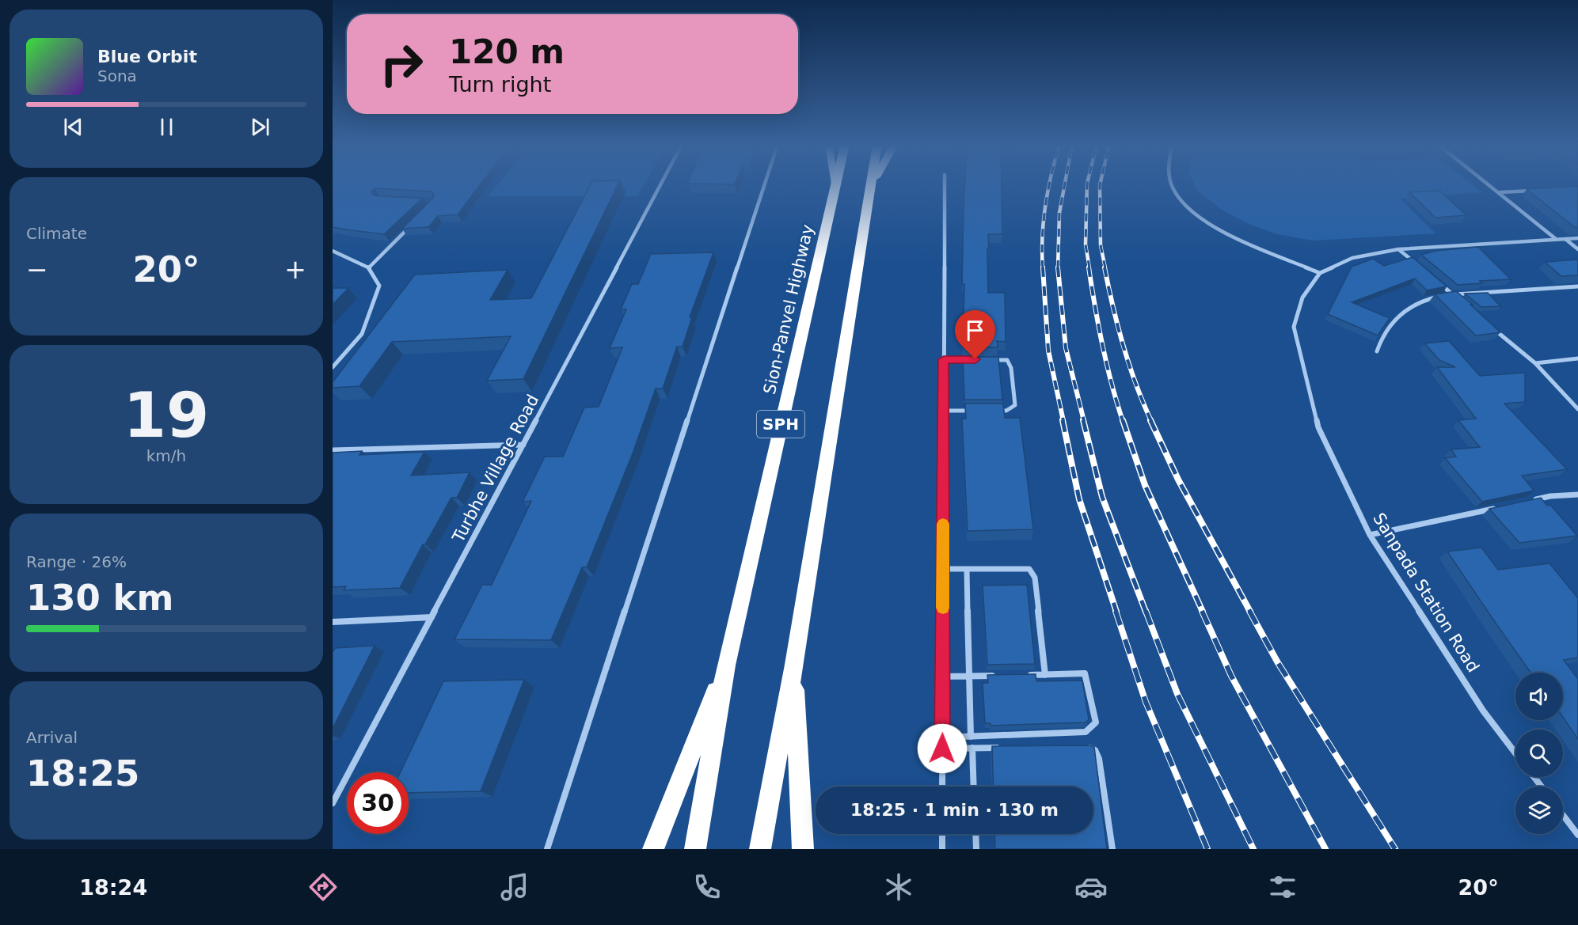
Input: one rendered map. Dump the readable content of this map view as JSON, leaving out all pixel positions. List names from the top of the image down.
{
  "streets": {
    "highway": ["Sion-Panvel Highway", "SPH"],
    "street": ["Turbhe Village Road", "Sanpada Station Road"]
  },
  "crossings": [
    ["Sion-Panvel Highway", "SPH"]
  ],
  "page": {
    "turn": ["120 m", "Turn right"],
    "song": ["Blue Orbit", "Sona"],
    "tile": [
      "Climate",
      ["19", "km/h"],
      ["Range · 26%", "130 km"],
      ["Arrival", "18:25"]
    ],
    "heat": ["−", "20°", "+"],
    "limit": "30",
    "trip": "18:25 · 1 min · 130 m",
    "tabs": ["18:24", "20°"]
  }
}
